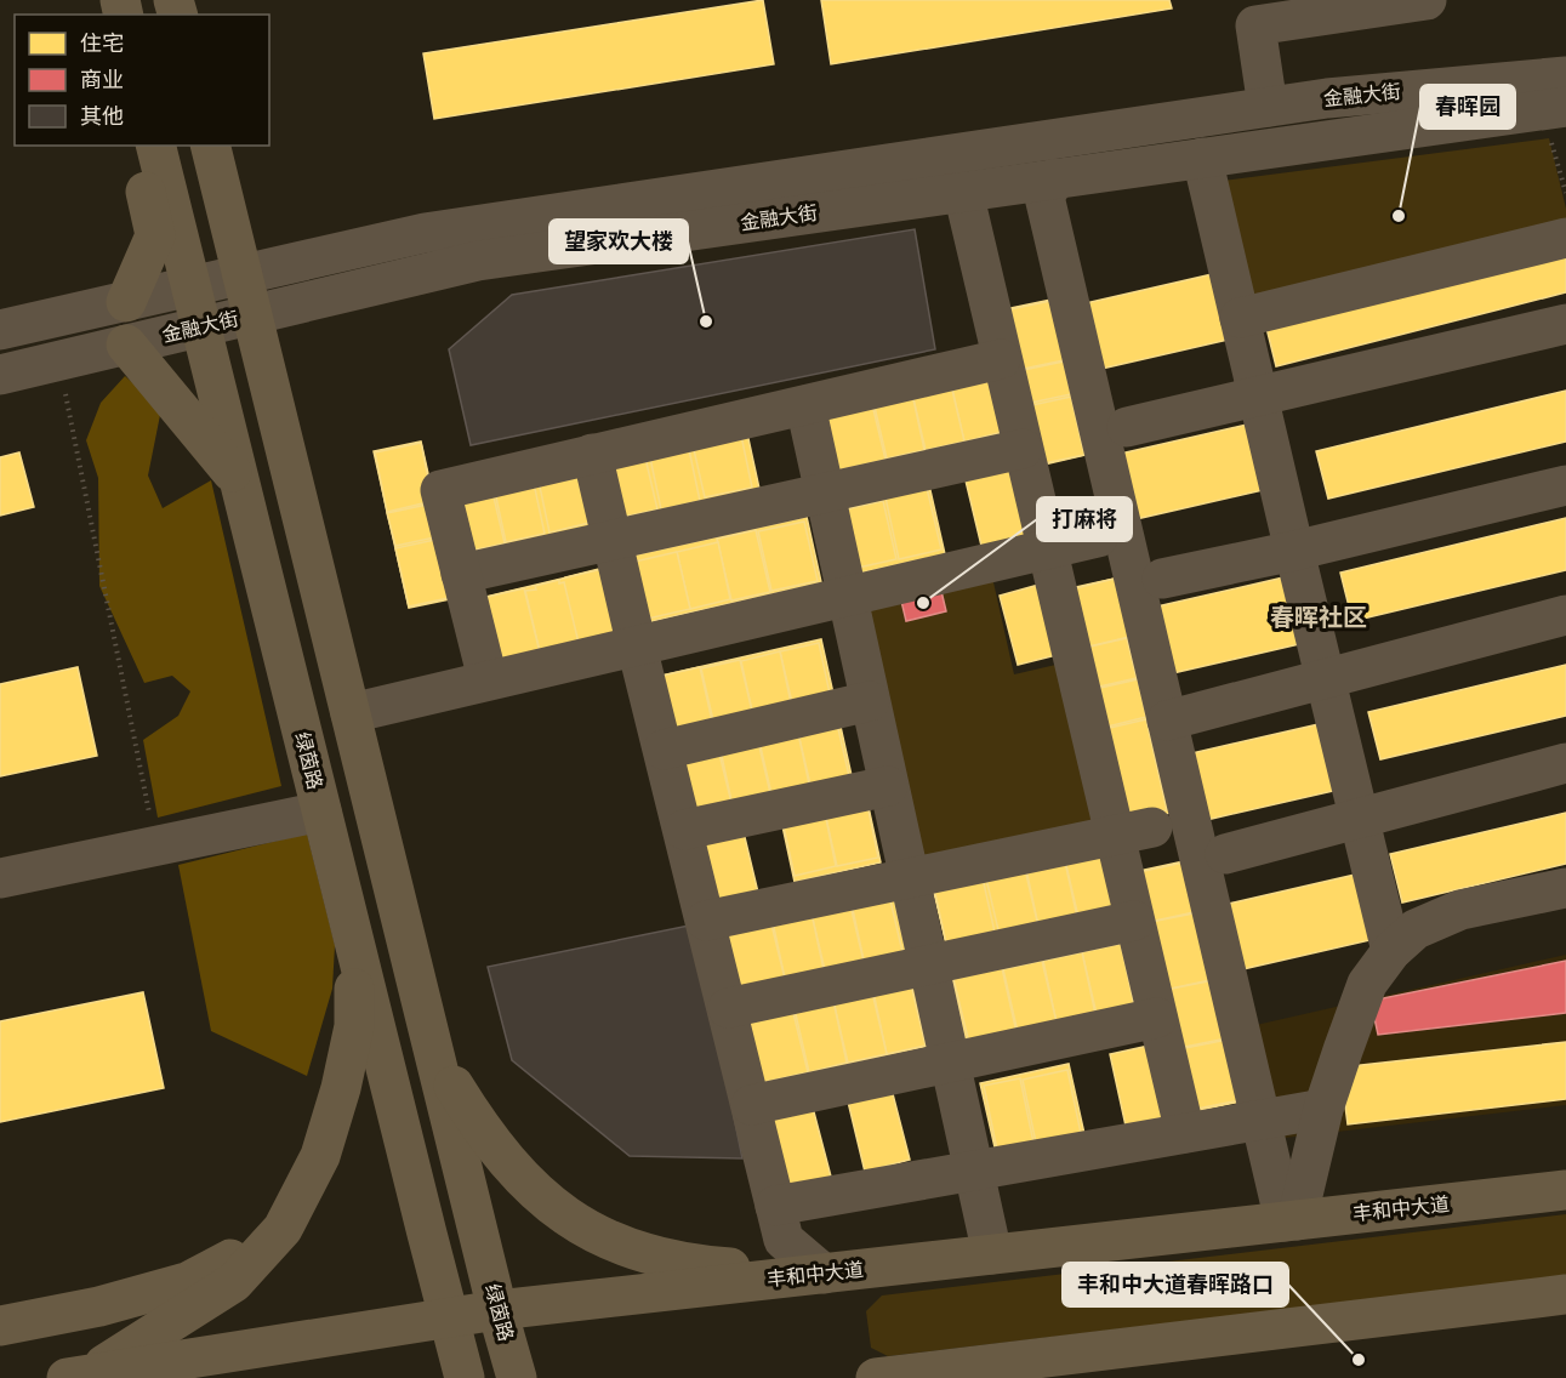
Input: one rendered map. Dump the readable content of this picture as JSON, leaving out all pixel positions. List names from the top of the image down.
{
  "streets": {
    "main road": ["绿茵路", "丰和中大道"],
    "street": ["金融大街"]
  },
  "crossings": [
    ["金融大街", "绿茵路"],
    ["绿茵路", "丰和中大道"]
  ],
  "districts": ["春晖社区"],
  "places": [
    "春晖园",
    "望家欢大楼",
    "打麻将",
    "丰和中大道春晖路口"
  ],
  "legend": ["住宅", "商业", "其他"]
}
